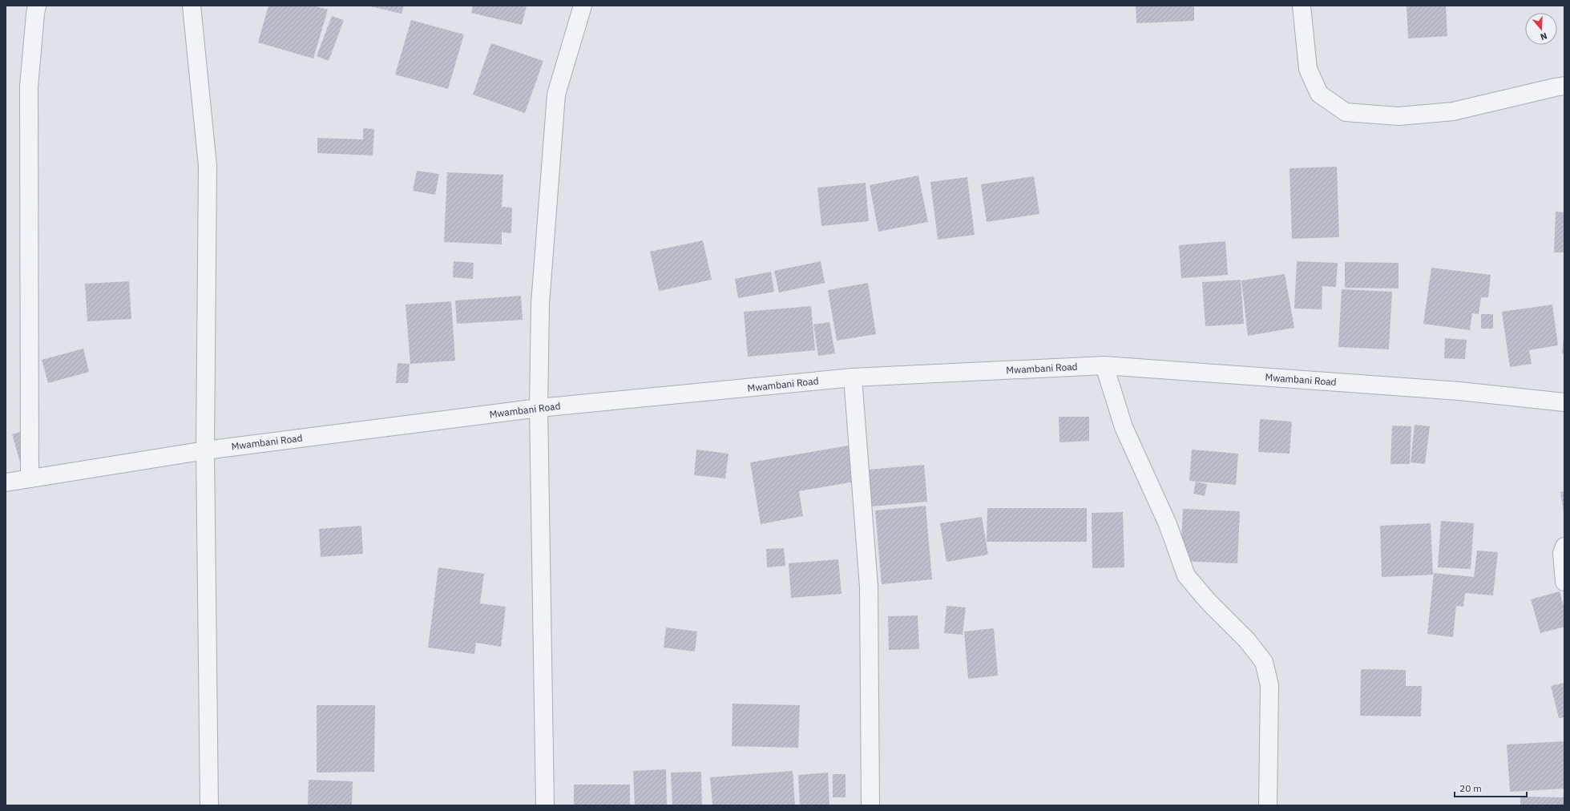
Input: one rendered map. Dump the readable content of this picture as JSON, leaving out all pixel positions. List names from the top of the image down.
{
  "streets": {
    "street": ["Mwambani Road"]
  },
  "scale_bar": "20 m",
  "north": "bottom"
}
